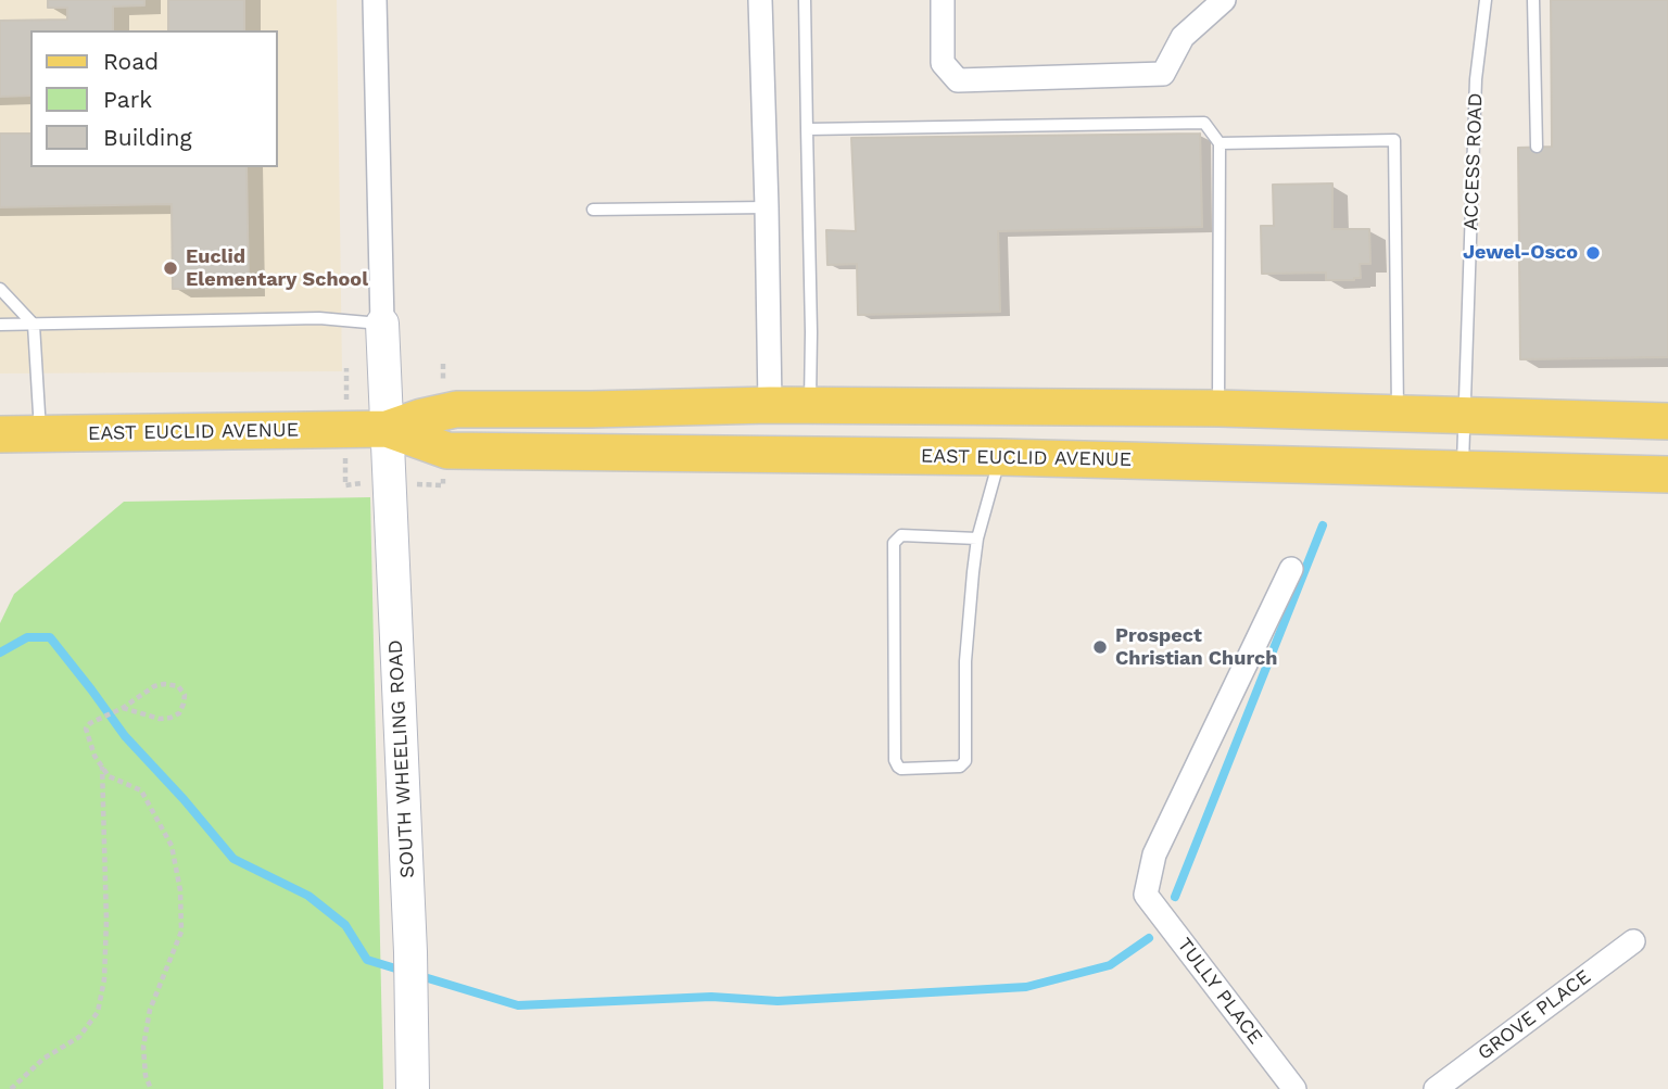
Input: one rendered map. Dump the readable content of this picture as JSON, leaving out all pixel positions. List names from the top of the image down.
{
  "streets": {
    "main road": ["EAST EUCLID AVENUE"],
    "street": ["SOUTH WHEELING ROAD", "TULLY PLACE", "GROVE PLACE"],
    "lane": ["ACCESS ROAD"]
  },
  "crossings": [
    ["ACCESS ROAD", "EAST EUCLID AVENUE"],
    ["EAST EUCLID AVENUE", "SOUTH WHEELING ROAD"]
  ],
  "places": ["Jewel-Osco", "Euclid Elementary School", "Prospect Christian Church"],
  "legend": ["Road", "Park", "Building"]
}
